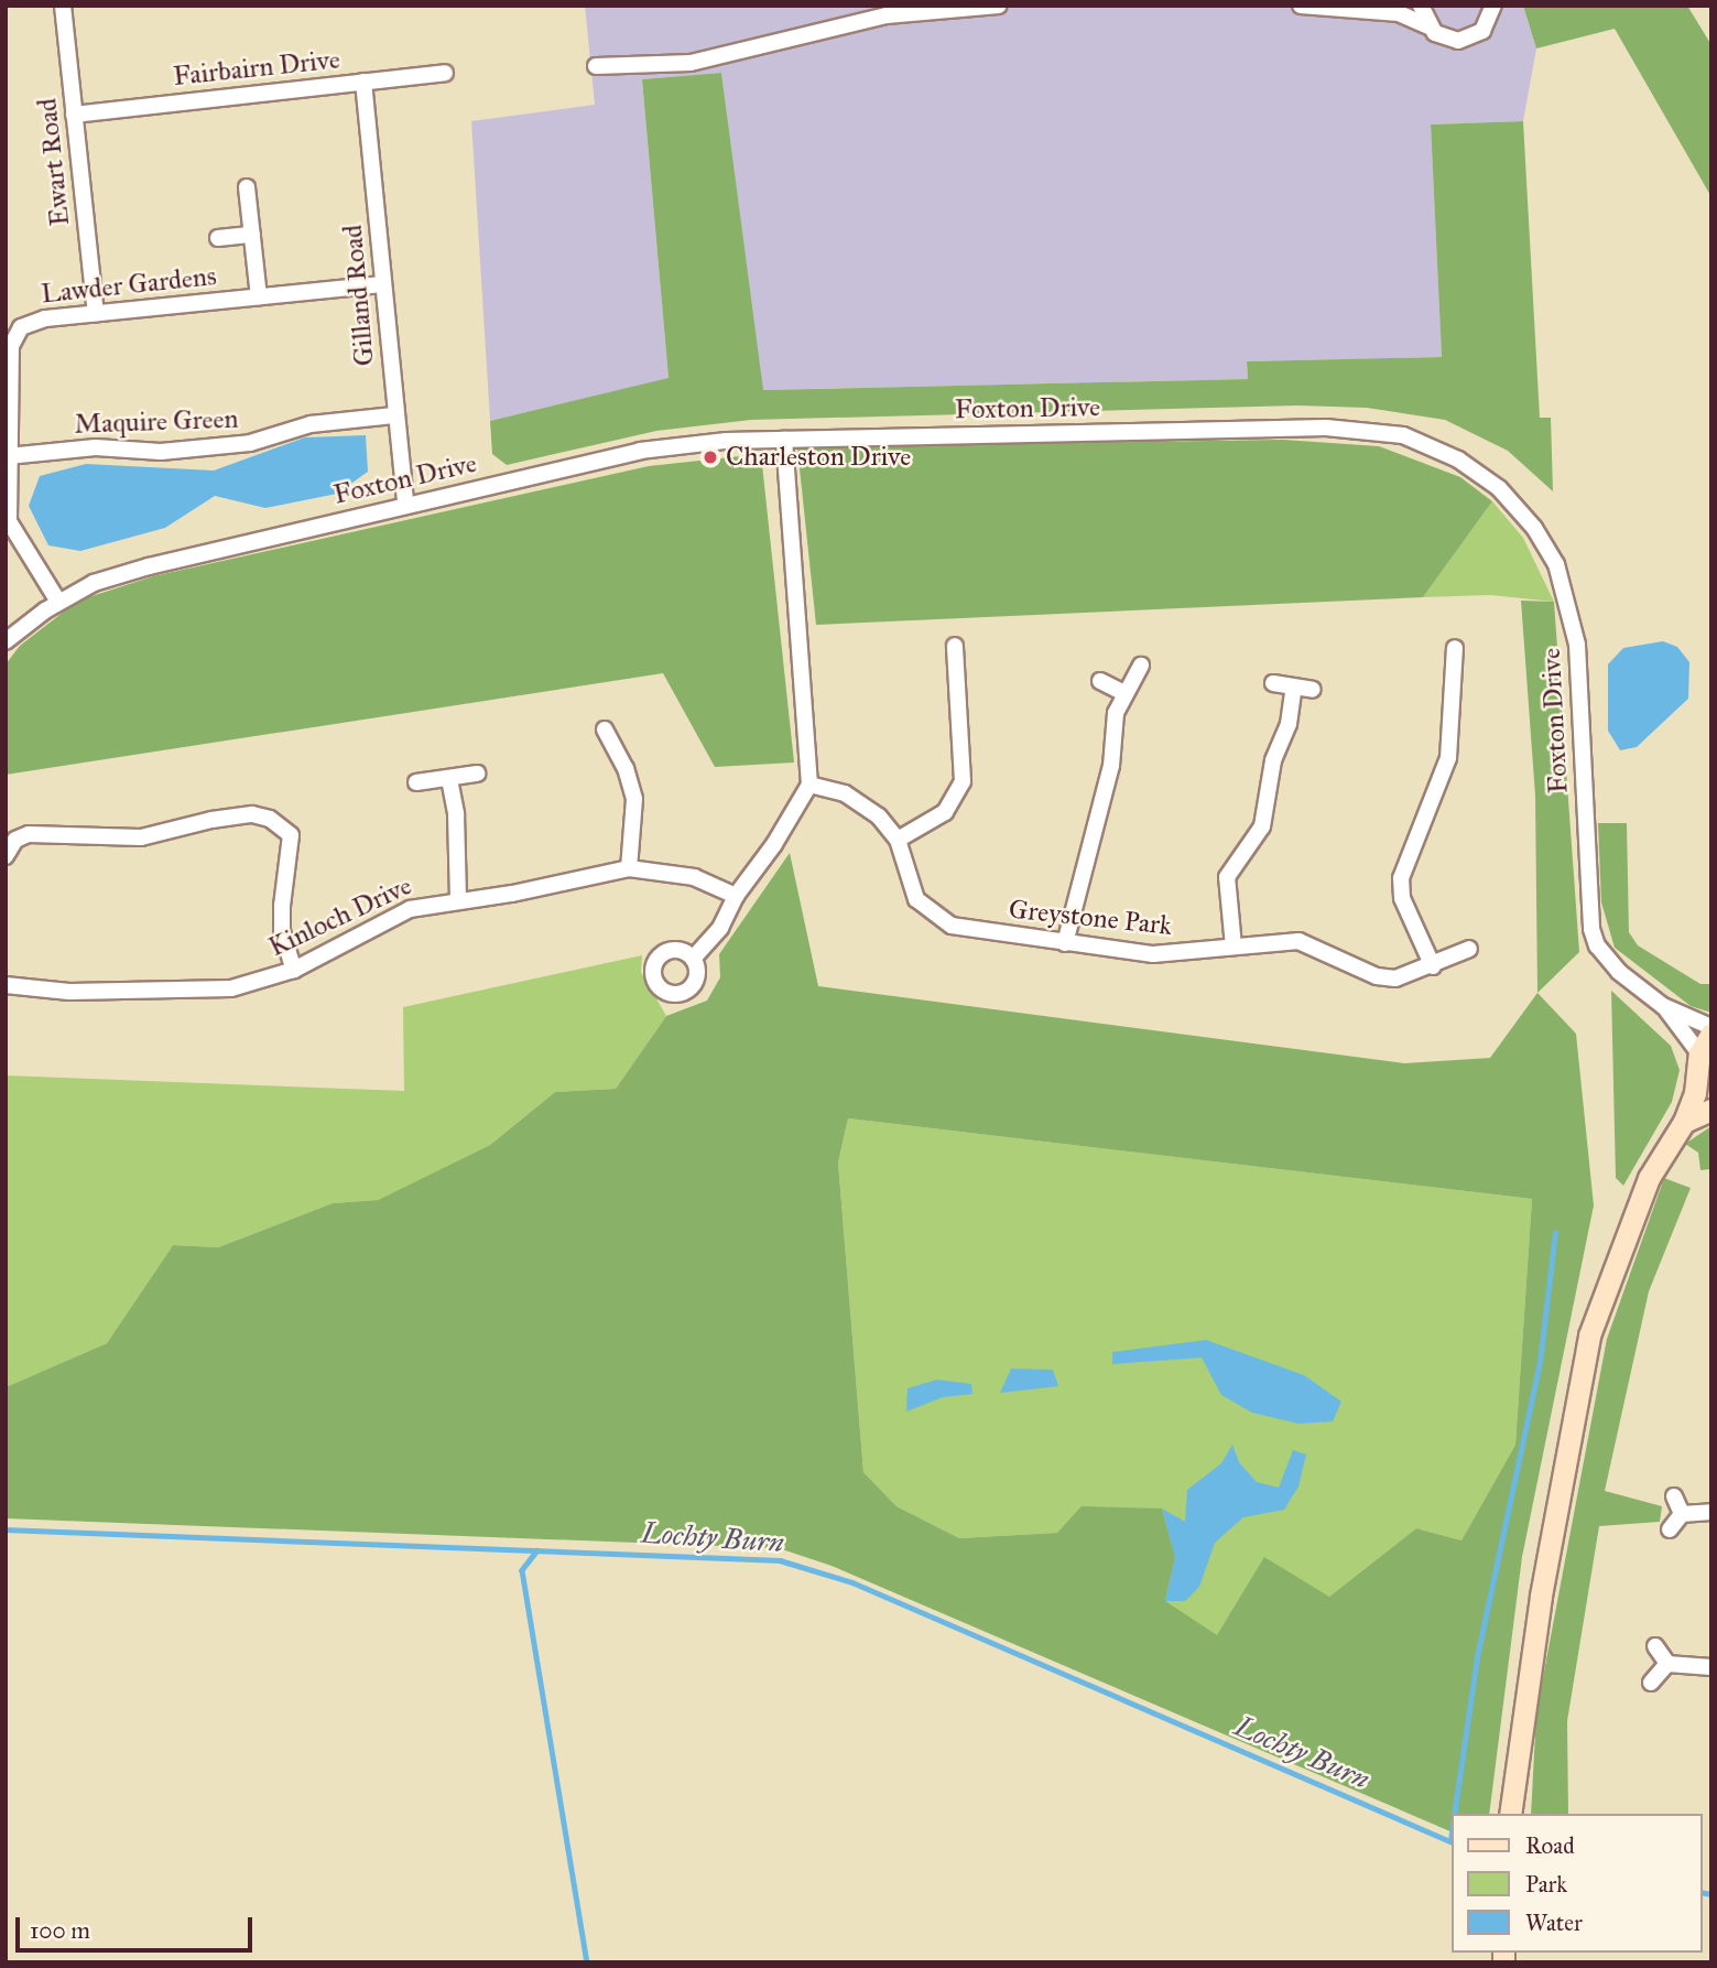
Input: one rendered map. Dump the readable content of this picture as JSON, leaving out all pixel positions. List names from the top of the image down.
{
  "streets": {
    "street": [
      "Fairbairn Drive",
      "Ewart Road",
      "Lawder Gardens",
      "Gilland Road",
      "Foxton Drive",
      "Maquire Green",
      "Kinloch Drive",
      "Greystone Park"
    ]
  },
  "crossings": [
    ["Fairbairn Drive", "Ewart Road"],
    ["Fairbairn Drive", "Gilland Road"],
    ["Ewart Road", "Lawder Gardens"],
    ["Lawder Gardens", "Gilland Road"],
    ["Lawder Gardens", "Foxton Drive"],
    ["Lawder Gardens", "Maquire Green"],
    ["Gilland Road", "Foxton Drive"],
    ["Gilland Road", "Maquire Green"]
  ],
  "water": ["Lochty Burn"],
  "places": ["Charleston Drive"],
  "legend": ["Road", "Park", "Water"],
  "scale_bar": "100 m"
}
